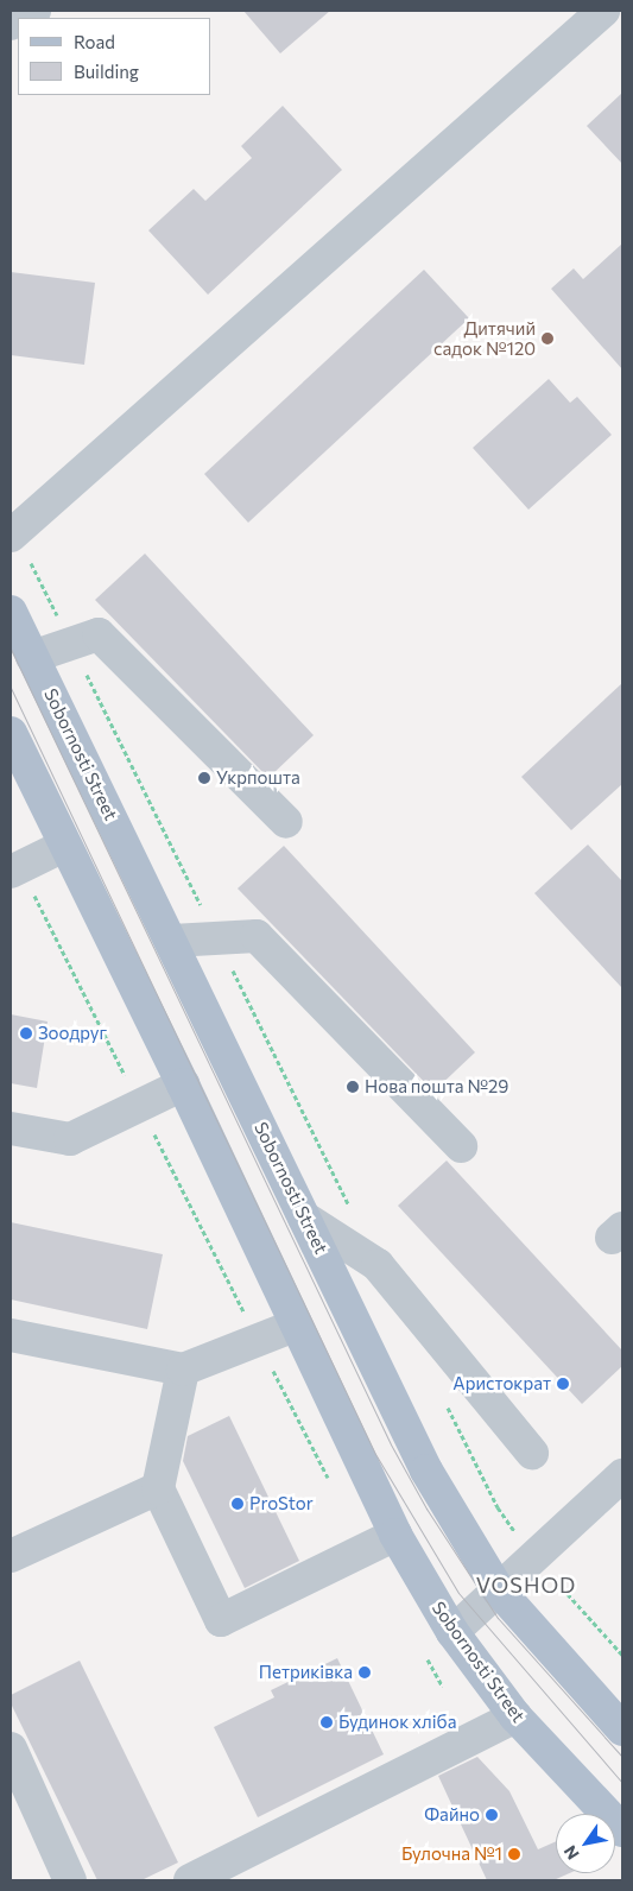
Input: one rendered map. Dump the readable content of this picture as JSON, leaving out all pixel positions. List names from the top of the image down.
{
  "streets": {
    "main road": ["Sobornosti Street"]
  },
  "districts": ["VOSHOD"],
  "places": [
    "Дитячий садок №120",
    "Укрпошта",
    "Зоодруг",
    "Нова пошта №29",
    "Аристократ",
    "ProStor",
    "Петриківка",
    "Будинок хліба",
    "Файно",
    "Булочна №1"
  ],
  "legend": ["Road", "Building"],
  "north": "bottom left"
}
